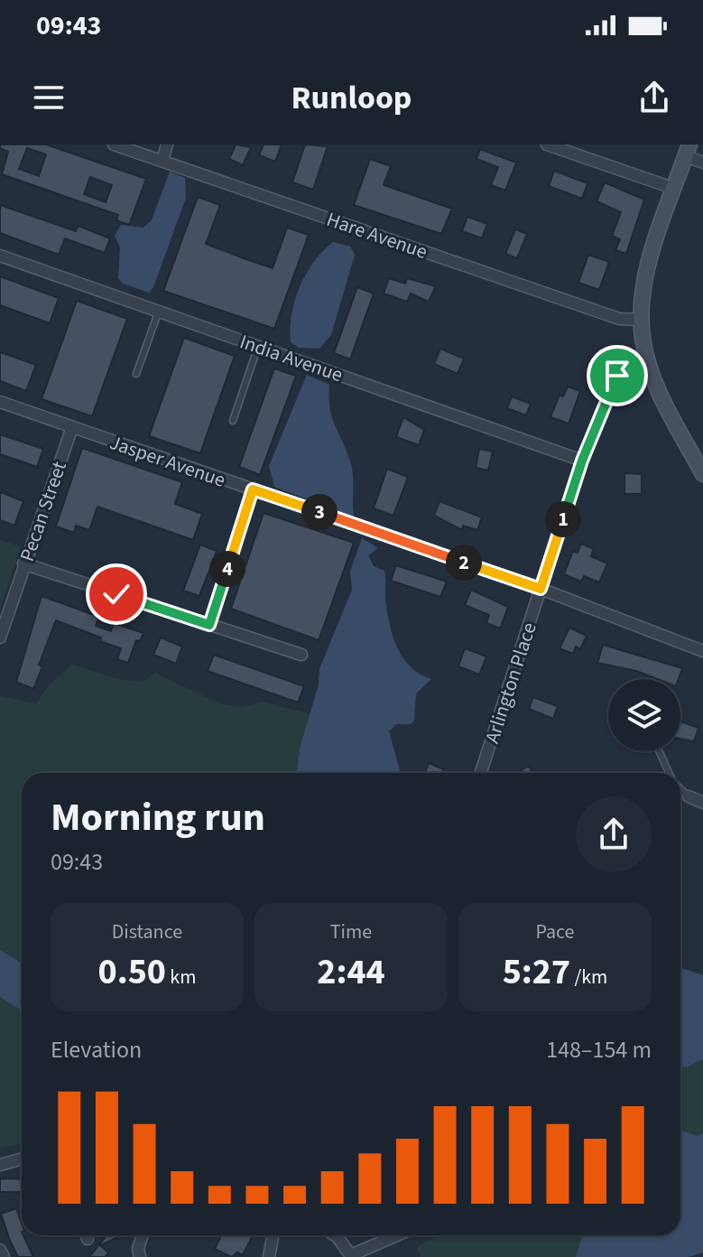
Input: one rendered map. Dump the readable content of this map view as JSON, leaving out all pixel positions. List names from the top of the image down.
{
  "streets": {
    "street": [
      "Hare Avenue",
      "India Avenue",
      "Jasper Avenue",
      "Pecan Street",
      "Arlington Place"
    ]
  },
  "crossings": [
    ["India Avenue", "Arlington Place"],
    ["Jasper Avenue", "Pecan Street"],
    ["Jasper Avenue", "Arlington Place"]
  ],
  "page": {
    "status": "09:43",
    "header": "Runloop",
    "pins": [
      "3",
      "1",
      "2",
      "4"
    ],
    "heading": ["Morning run", "09:43"],
    "stats": [
      ["Distance", "0.50 km"],
      ["Time", "2:44"],
      ["Pace", "5:27 /km"]
    ],
    "chart": ["Elevation", "148–154 m"]
  }
}
